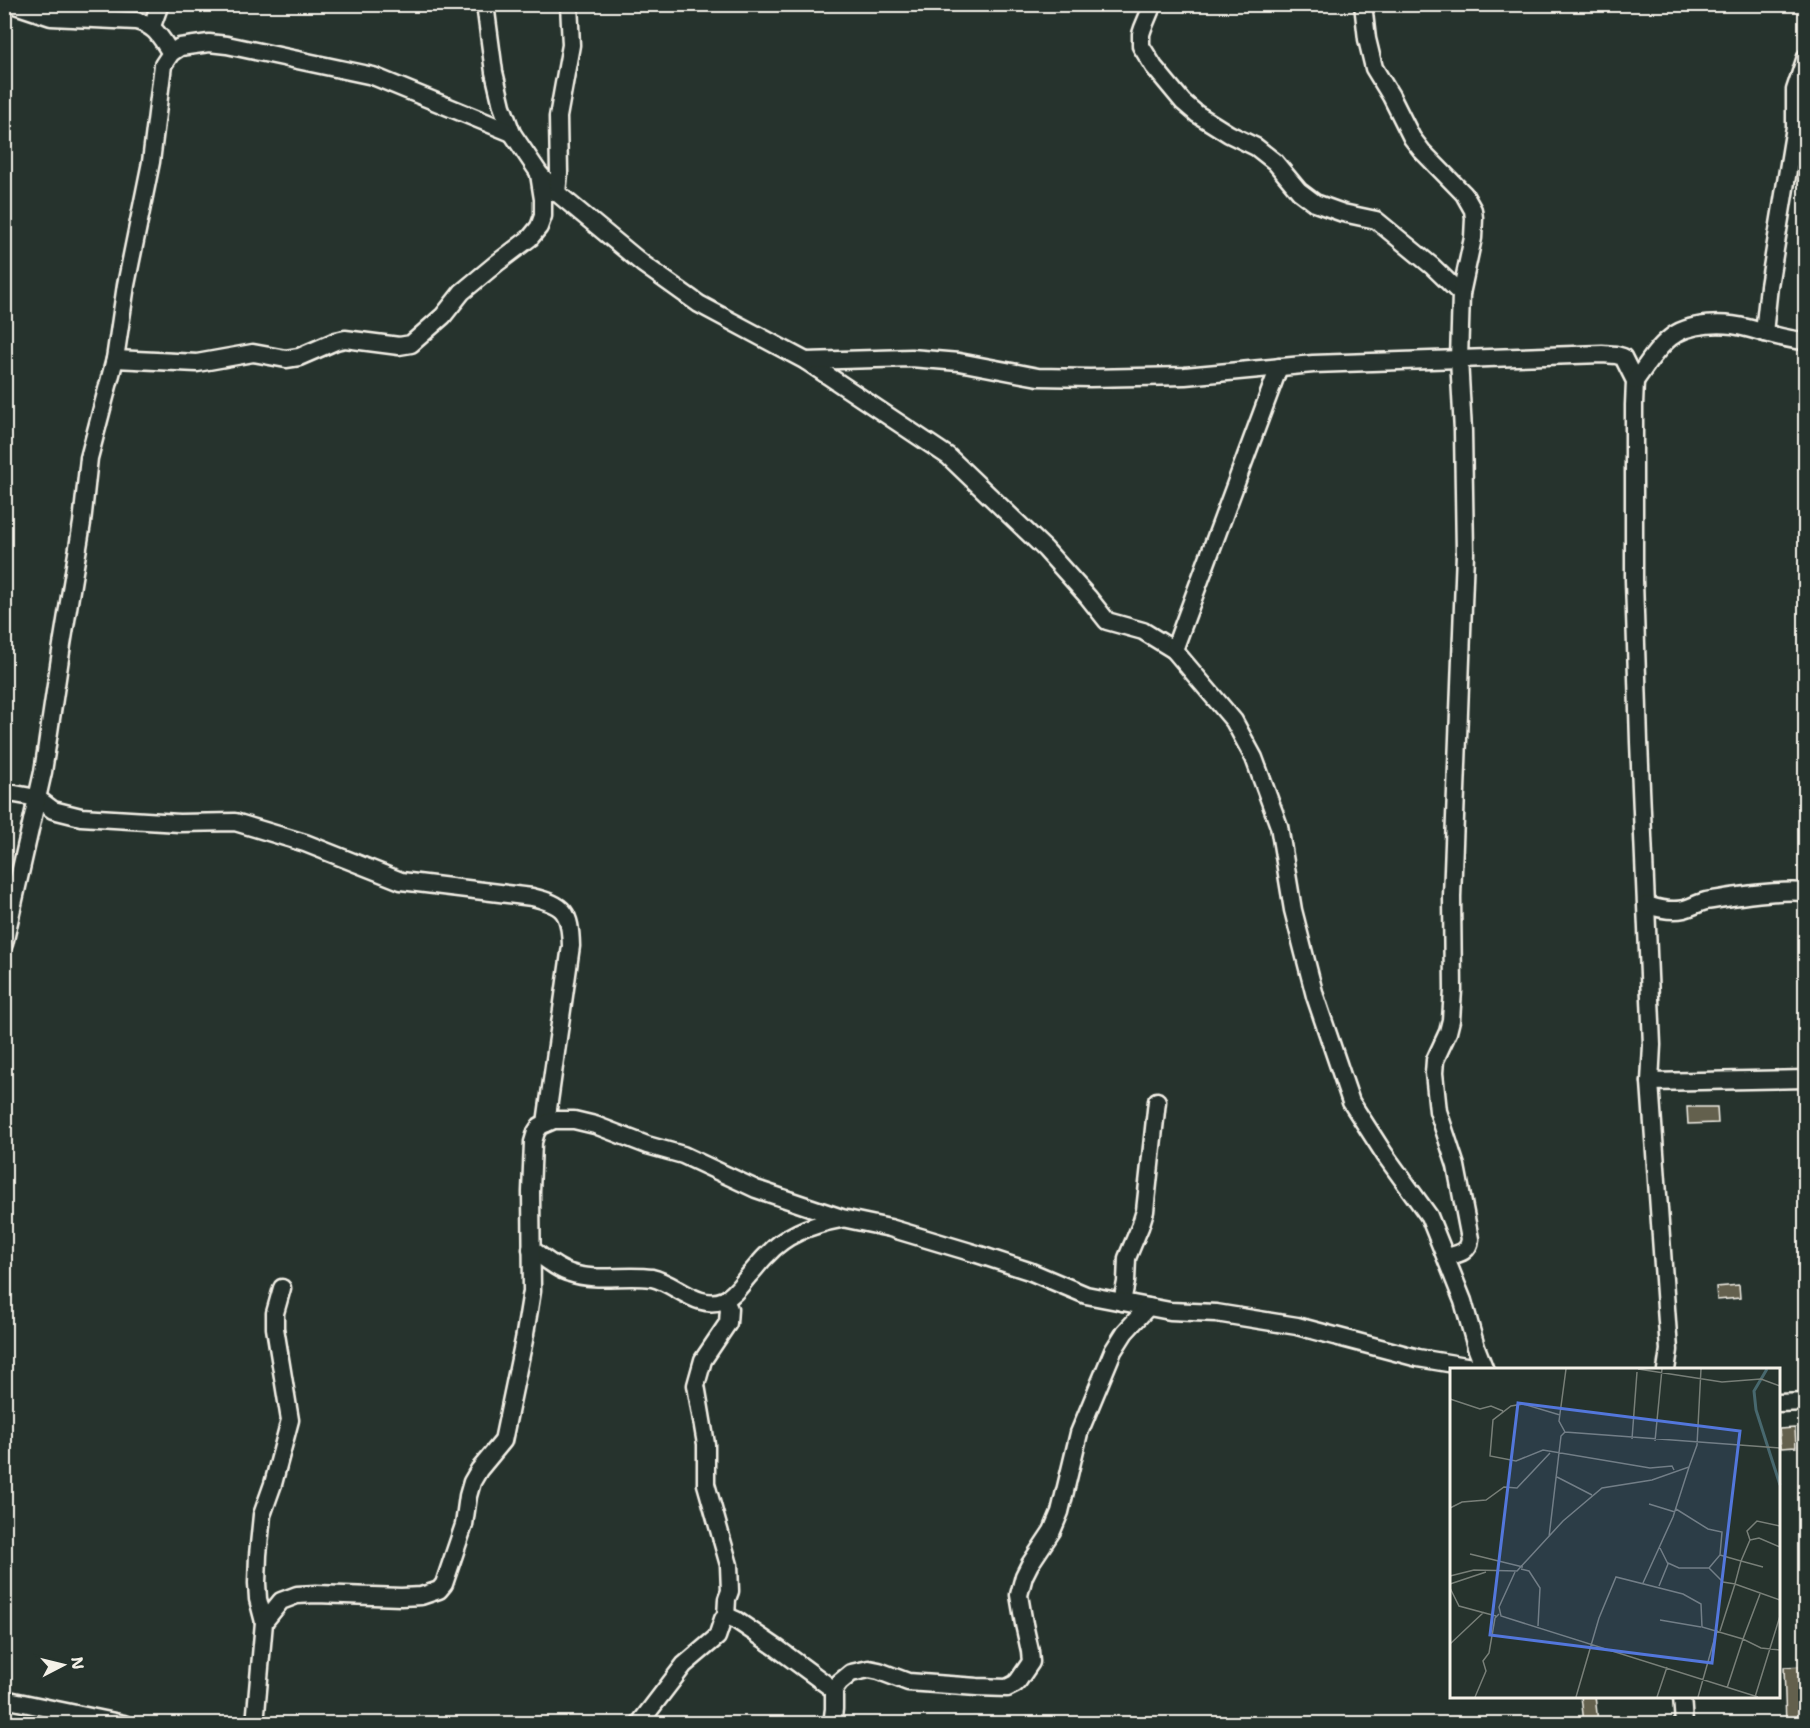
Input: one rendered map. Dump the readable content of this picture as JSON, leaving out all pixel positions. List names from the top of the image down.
{
  "north": "right"
}
